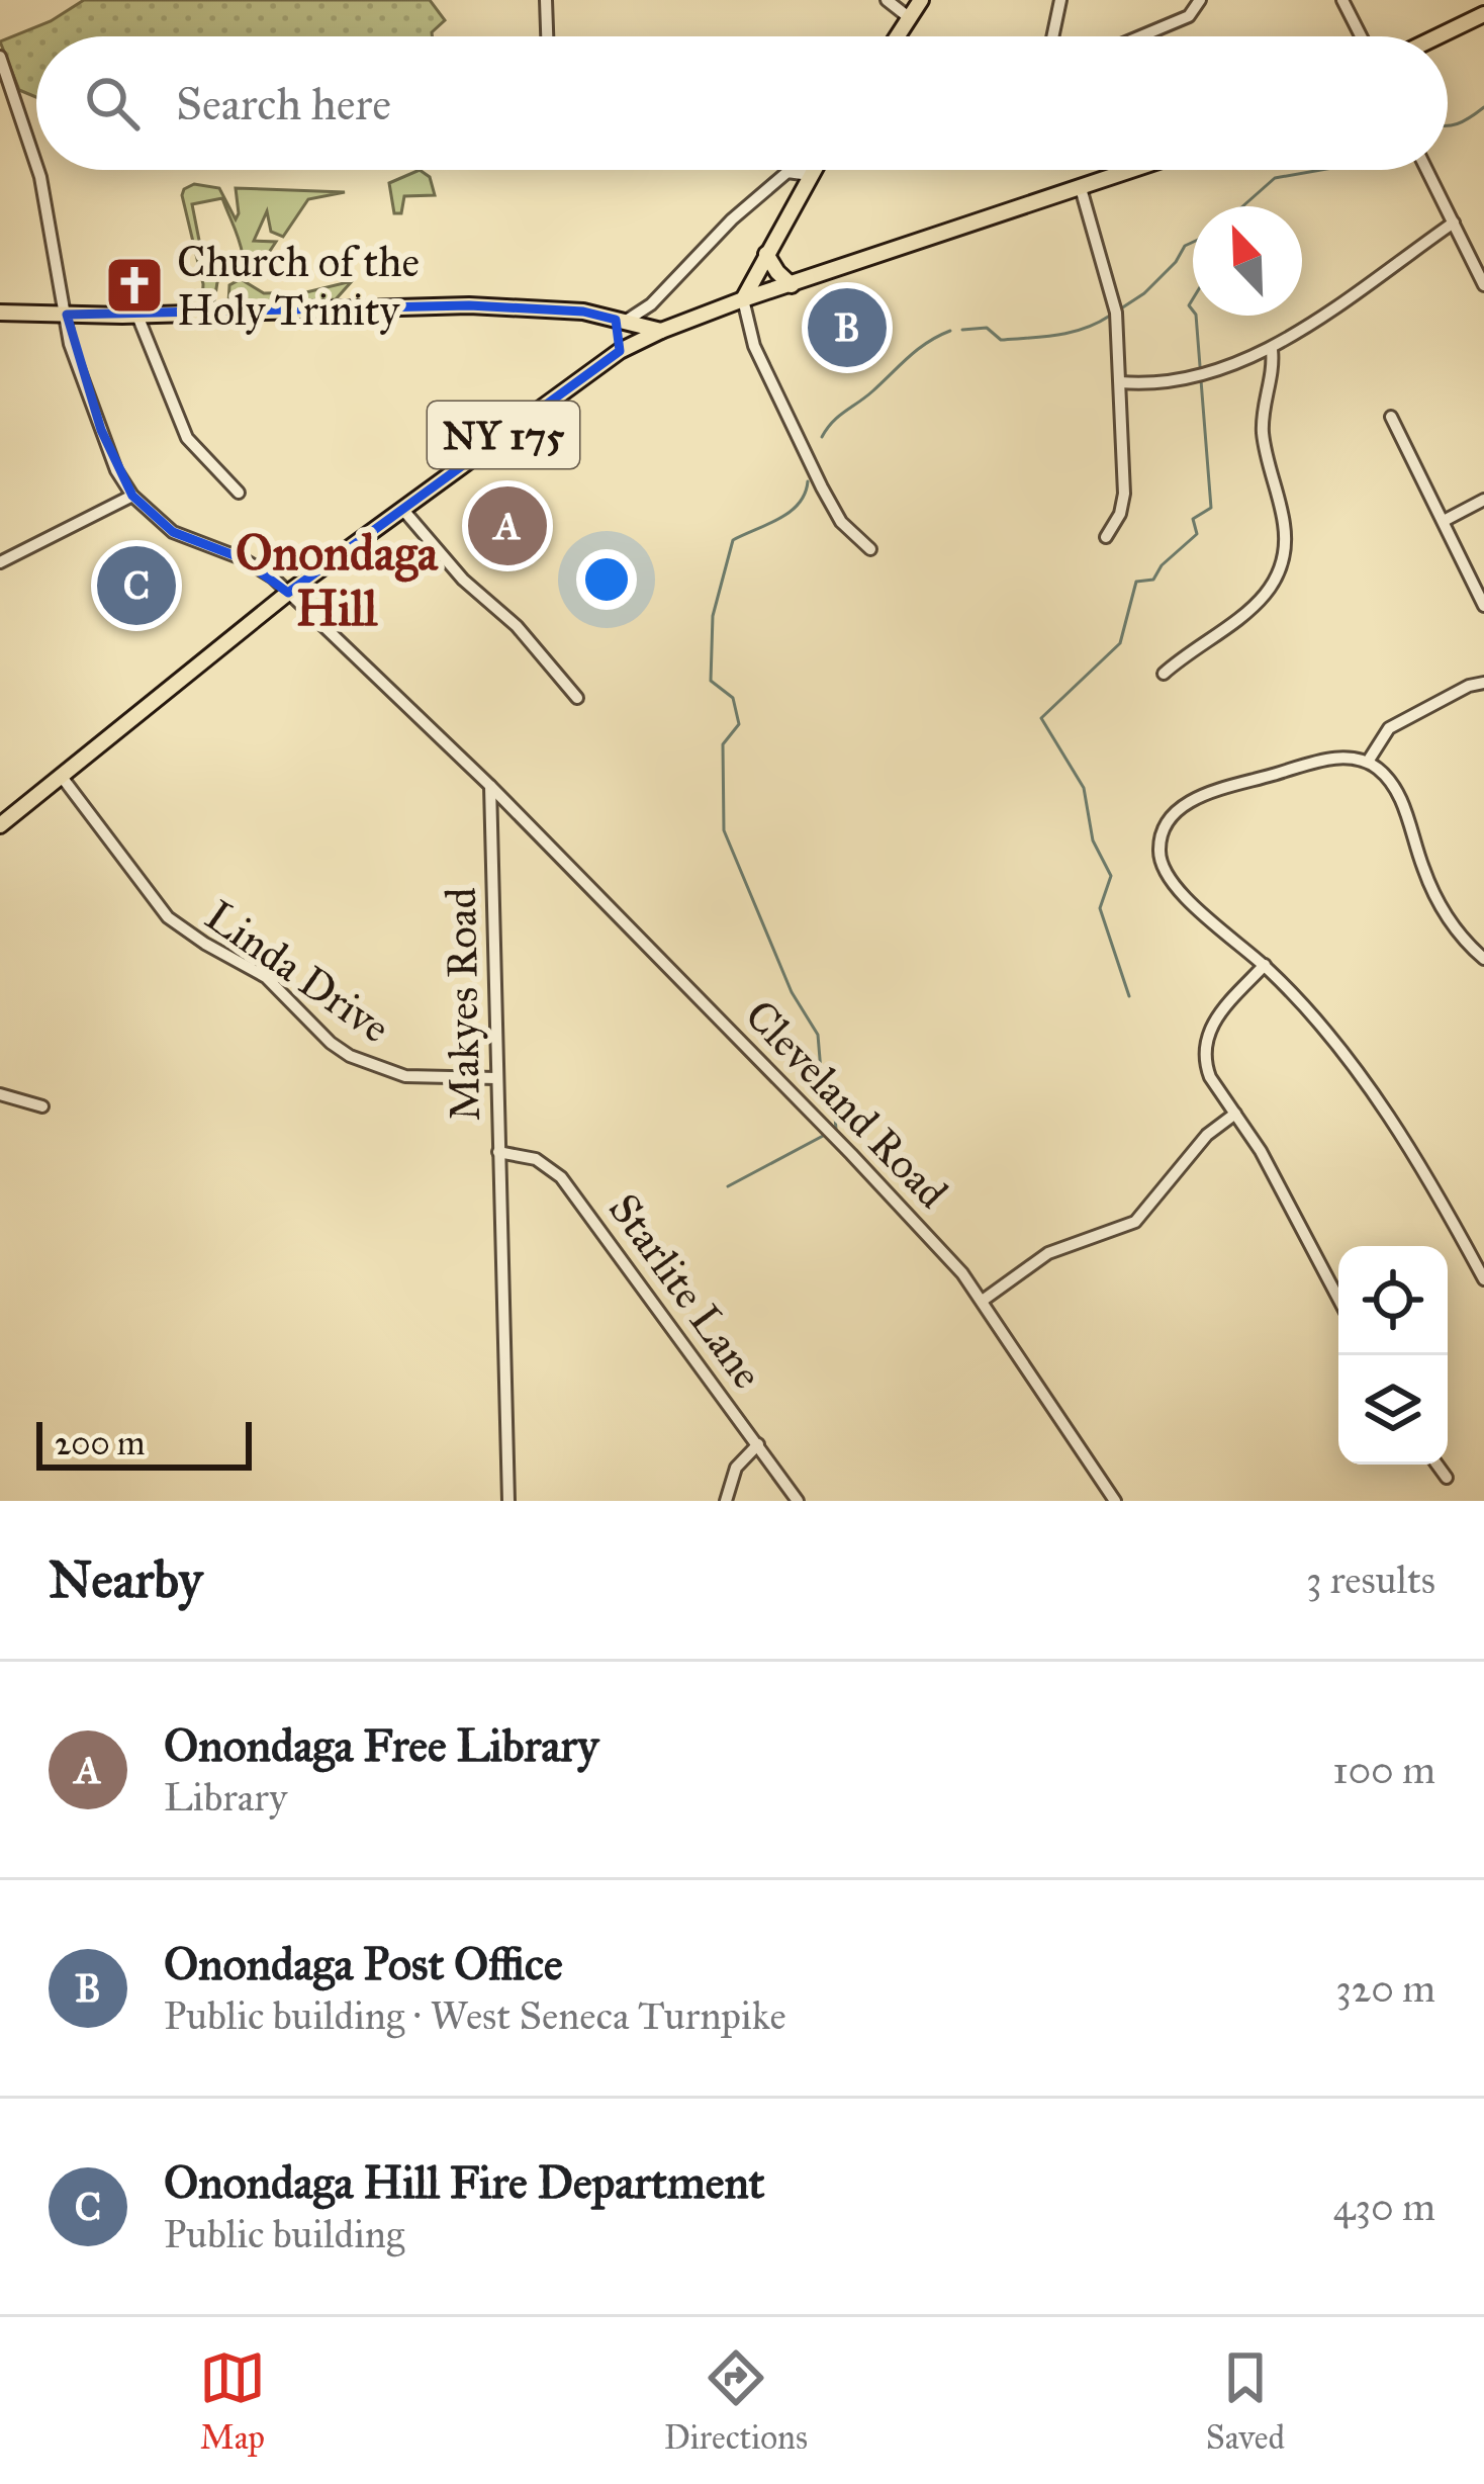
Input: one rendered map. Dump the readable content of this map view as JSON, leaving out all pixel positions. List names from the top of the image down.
{
  "streets": {
    "main road": ["NY 175"],
    "street": [
      "Linda Drive",
      "Makyes Road",
      "Cleveland Road",
      "Starlite Lane"
    ]
  },
  "crossings": [
    ["NY 175", "Linda Drive"],
    ["Linda Drive", "Makyes Road"],
    ["Makyes Road", "Cleveland Road"],
    ["Makyes Road", "Starlite Lane"]
  ],
  "districts": ["Onondaga Hill"],
  "places": {
    "church": ["Church of the Holy Trinity"]
  },
  "scale_bar": "200 m",
  "north": "top left",
  "page": {
    "search": "Search here",
    "pins": ["B", "A", "C"],
    "scale": "200 m",
    "heading": ["Nearby", "3 results"],
    "list": [
      {
        "mark": "A",
        "name": "Onondaga Free Library",
        "note": "Library",
        "value": "100 m"
      },
      {
        "mark": "B",
        "name": "Onondaga Post Office",
        "note": "Public building · West Seneca Turnpike",
        "value": "320 m"
      },
      {
        "mark": "C",
        "name": "Onondaga Hill Fire Department",
        "note": "Public building",
        "value": "430 m"
      }
    ],
    "nav": ["Map", "Directions", "Saved"]
  }
}
